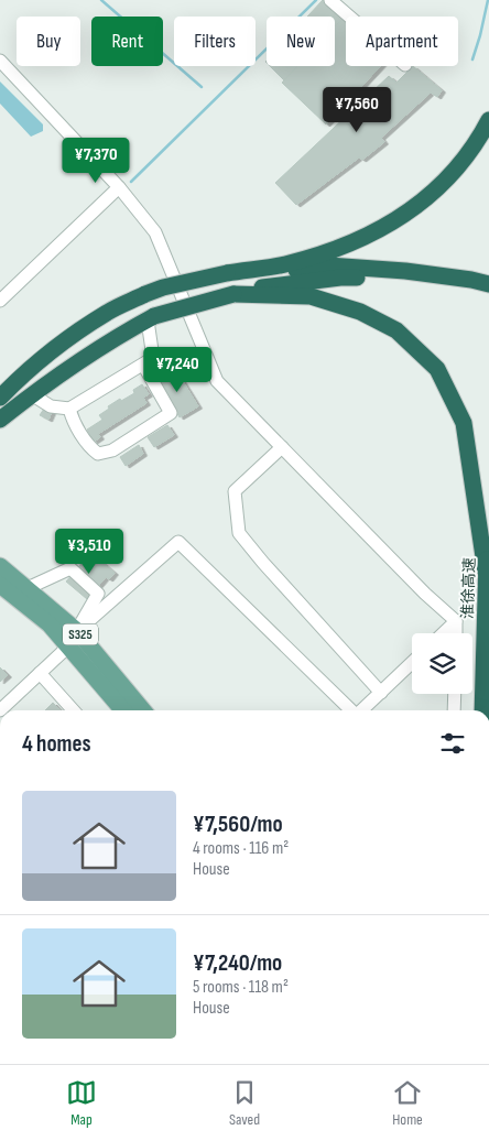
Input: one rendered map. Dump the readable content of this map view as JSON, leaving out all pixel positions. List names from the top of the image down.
{
  "streets": {
    "highway": ["淮徐高速"],
    "main road": ["S325"]
  },
  "page": {
    "chip": [
      "Buy",
      "Rent",
      "Filters",
      "New",
      "Apartment"
    ],
    "price": [
      "¥7,560",
      "¥7,370",
      "¥7,240",
      "¥3,510"
    ],
    "heading": "4 homes",
    "list": [
      {
        "name": "¥7,560/mo",
        "note": "4 rooms · 116 m² · House"
      },
      {
        "name": "¥7,240/mo",
        "note": "5 rooms · 118 m² · House"
      }
    ],
    "tabs": ["Map", "Saved", "Home"]
  }
}
